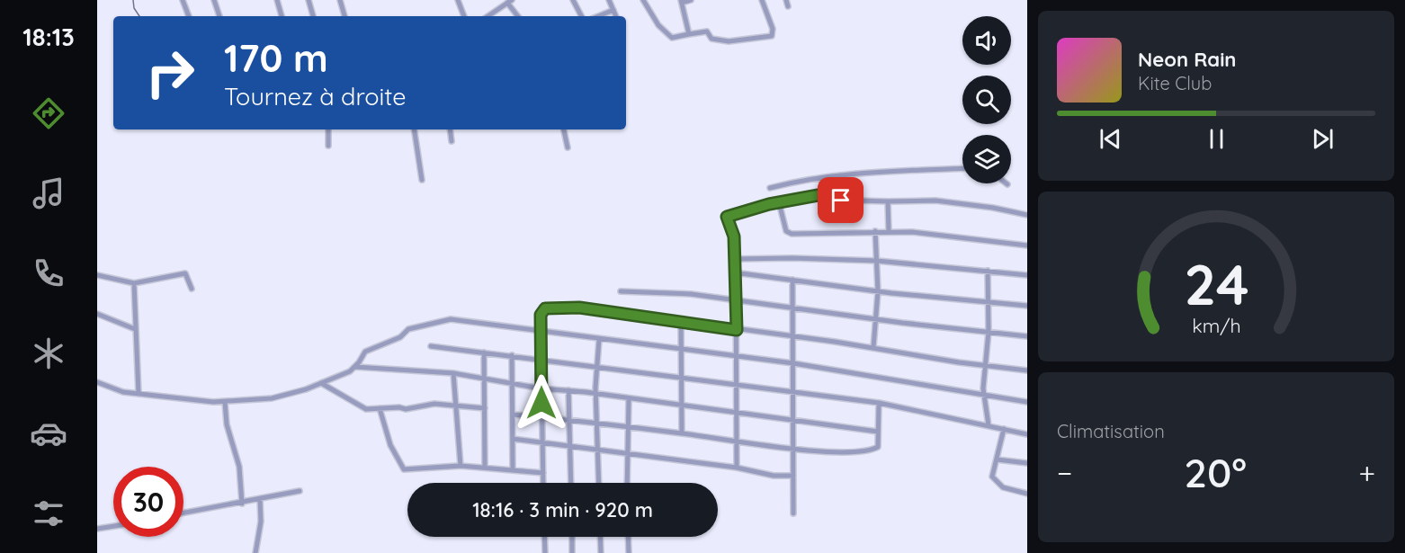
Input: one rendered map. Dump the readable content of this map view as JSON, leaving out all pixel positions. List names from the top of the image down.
{
  "page": {
    "tabs": "18:13",
    "turn": ["170 m", "Tournez à droite"],
    "song": ["Neon Rain", "Kite Club"],
    "tile": "Climatisation",
    "heat": ["−", "20°", "+"],
    "limit": "30",
    "trip": "18:16 · 3 min · 920 m",
    "gauge": ["24", "km/h"]
  }
}
